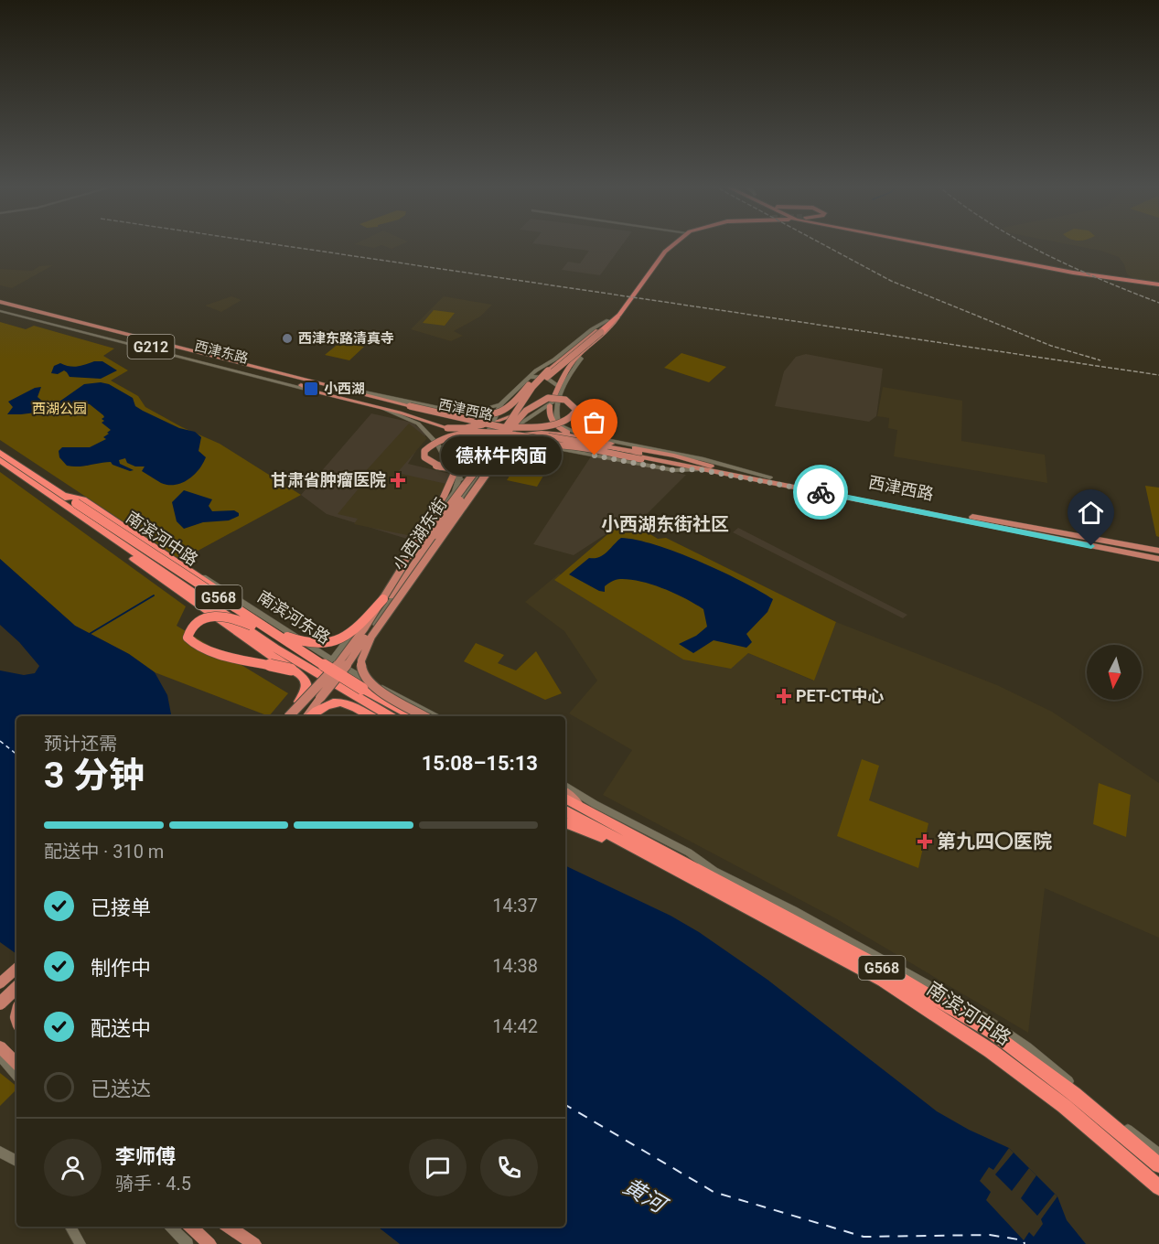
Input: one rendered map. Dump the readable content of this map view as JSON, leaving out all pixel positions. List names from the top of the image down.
{
  "streets": {
    "highway": ["南滨河中路", "G568"],
    "main road": ["G212", "西津东路", "西津西路"],
    "street": ["小西湖东街", "南滨河东路"]
  },
  "crossings": [
    ["西津东路", "西津西路"],
    ["西津东路", "小西湖东街"],
    ["小西湖东街", "南滨河东路"]
  ],
  "districts": ["小西湖东街社区"],
  "water": ["黄河"],
  "parks": ["西湖公园"],
  "places": {
    "other": ["西津东路清真寺", "德林牛肉面"],
    "transit": ["小西湖"],
    "health": ["甘肃省肿瘤医院", "PET-CT中心", "第九四〇医院"]
  },
  "north": "bottom",
  "page": {
    "bubble": "德林牛肉面",
    "heading": ["3 分钟", "预计还需", "15:08–15:13"],
    "panel": ["李师傅", "骑手 · 4.5"],
    "bar": "配送中 · 310 m",
    "list": [
      ["已接单", "14:37"],
      ["制作中", "14:38"],
      ["配送中", "14:42"],
      "已送达"
    ]
  }
}
